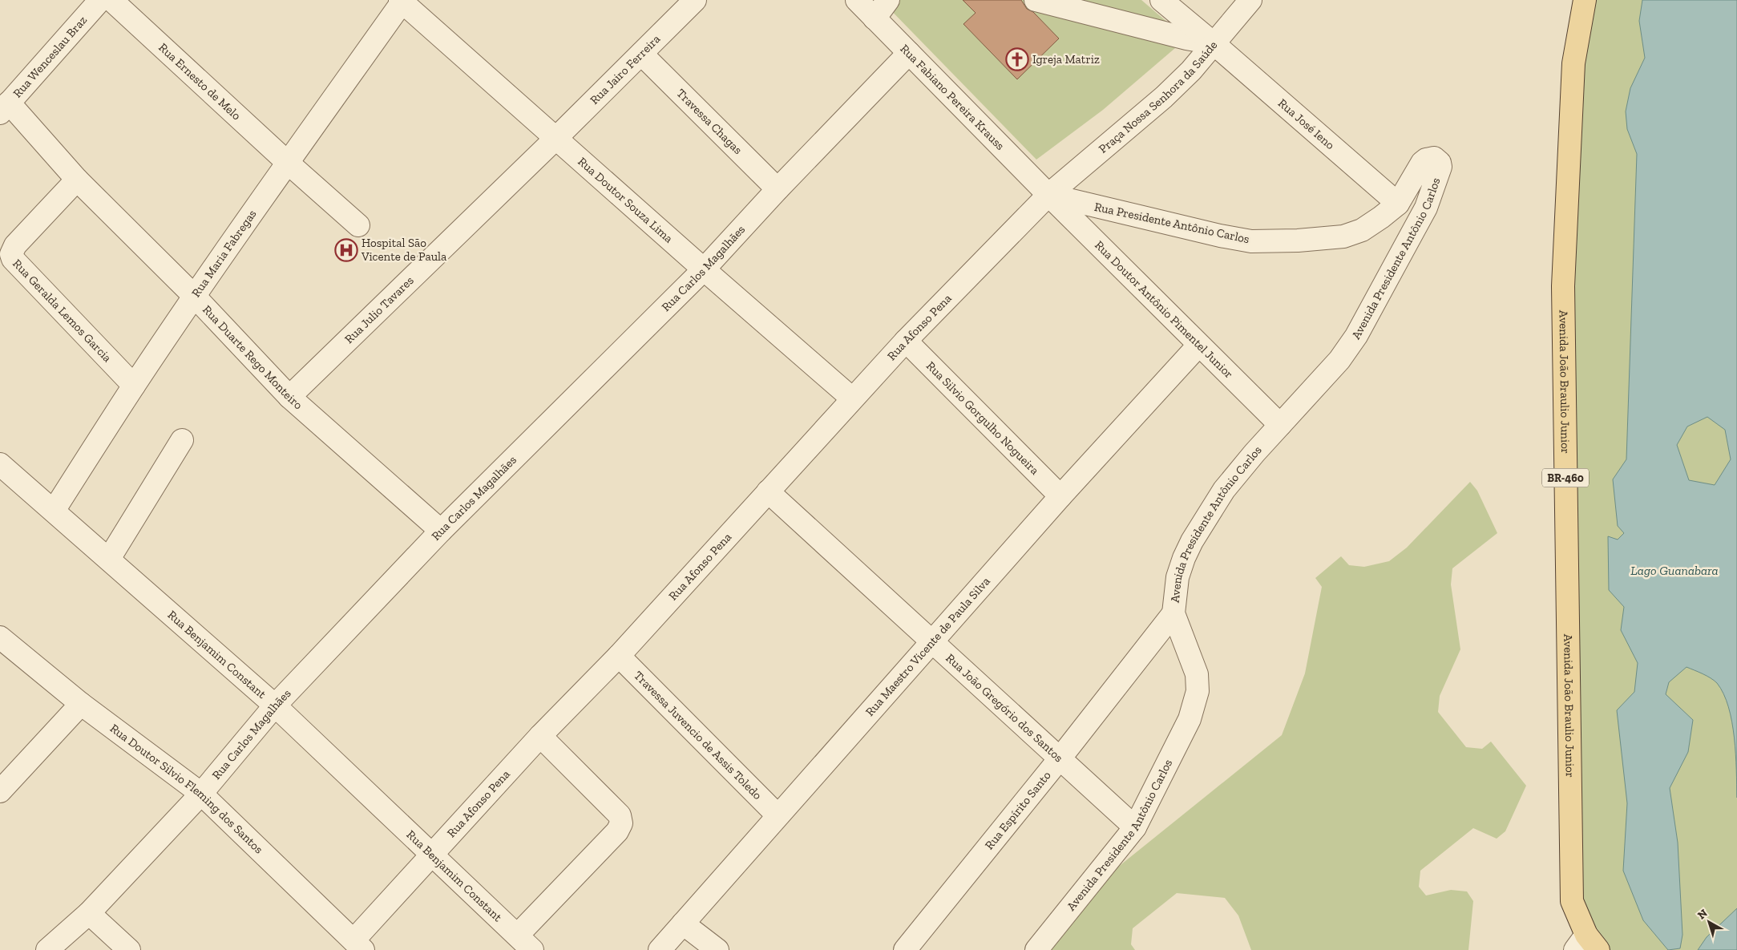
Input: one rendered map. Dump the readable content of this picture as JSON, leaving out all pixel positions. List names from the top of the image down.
{
  "streets": {
    "main road": ["Avenida João Braulio Junior", "BR-460"],
    "street": [
      "Rua Wenceslau Braz",
      "Rua Jairo Ferreira",
      "Rua Ernesto de Melo",
      "Rua Fabiano Pereira Krauss",
      "Praça Nossa Senhora da Saúde",
      "Travessa Chagas",
      "Rua José Ieno",
      "Rua Doutor Souza Lima",
      "Rua Presidente Antônio Carlos",
      "Rua Maria Fabregas",
      "Avenida Presidente Antônio Carlos",
      "Rua Carlos Magalhães",
      "Rua Julio Tavares",
      "Rua Geralda Lemos Garcia",
      "Rua Doutor Antônio Pimentel Junior",
      "Rua Afonso Pena",
      "Rua Duarte Rego Monteiro",
      "Rua Silvio Gorgulho Nogueira",
      "Rua Maestro Vicente de Paula Silva",
      "Rua Benjamim Constant",
      "Rua João Gregório dos Santos",
      "Travessa Juvencio de Assis Toledo",
      "Rua Doutor Silvio Fleming dos Santos",
      "Rua Espírito Santo"
    ]
  },
  "crossings": [
    ["Rua Wenceslau Braz", "Rua Duarte Rego Monteiro"],
    ["Rua Jairo Ferreira", "Travessa Chagas"],
    ["Rua Jairo Ferreira", "Rua Doutor Souza Lima"],
    ["Rua Jairo Ferreira", "Rua Julio Tavares"],
    ["Rua Ernesto de Melo", "Rua Maria Fabregas"],
    ["Rua Fabiano Pereira Krauss", "Praça Nossa Senhora da Saúde"],
    ["Rua Fabiano Pereira Krauss", "Rua Presidente Antônio Carlos"],
    ["Rua Fabiano Pereira Krauss", "Rua Carlos Magalhães"],
    ["Rua Fabiano Pereira Krauss", "Rua Doutor Antônio Pimentel Junior"],
    ["Rua Fabiano Pereira Krauss", "Rua Afonso Pena"],
    ["Praça Nossa Senhora da Saúde", "Rua José Ieno"],
    ["Praça Nossa Senhora da Saúde", "Rua Presidente Antônio Carlos"],
    ["Praça Nossa Senhora da Saúde", "Rua Doutor Antônio Pimentel Junior"],
    ["Praça Nossa Senhora da Saúde", "Rua Afonso Pena"],
    ["Travessa Chagas", "Rua Carlos Magalhães"],
    ["Rua José Ieno", "Rua Presidente Antônio Carlos"],
    ["Rua Doutor Souza Lima", "Rua Maria Fabregas"],
    ["Rua Doutor Souza Lima", "Rua Carlos Magalhães"],
    ["Rua Doutor Souza Lima", "Rua Julio Tavares"],
    ["Rua Doutor Souza Lima", "Rua Afonso Pena"],
    ["Rua Presidente Antônio Carlos", "Avenida Presidente Antônio Carlos"],
    ["Rua Presidente Antônio Carlos", "Rua Doutor Antônio Pimentel Junior"],
    ["Rua Presidente Antônio Carlos", "Rua Afonso Pena"],
    ["Rua Maria Fabregas", "Rua Geralda Lemos Garcia"],
    ["Rua Maria Fabregas", "Rua Duarte Rego Monteiro"],
    ["Rua Maria Fabregas", "Rua Benjamim Constant"],
    ["Avenida Presidente Antônio Carlos", "Rua Doutor Antônio Pimentel Junior"],
    ["Avenida Presidente Antônio Carlos", "Rua João Gregório dos Santos"],
    ["Avenida Presidente Antônio Carlos", "Rua Espírito Santo"],
    ["Rua Carlos Magalhães", "Rua Duarte Rego Monteiro"],
    ["Rua Carlos Magalhães", "Rua Benjamim Constant"],
    ["Rua Carlos Magalhães", "Rua Doutor Silvio Fleming dos Santos"],
    ["Rua Julio Tavares", "Rua Duarte Rego Monteiro"],
    ["Rua Geralda Lemos Garcia", "Rua Duarte Rego Monteiro"],
    ["Rua Doutor Antônio Pimentel Junior", "Rua Afonso Pena"],
    ["Rua Doutor Antônio Pimentel Junior", "Rua Maestro Vicente de Paula Silva"],
    ["Rua Afonso Pena", "Rua Silvio Gorgulho Nogueira"],
    ["Rua Afonso Pena", "Rua Benjamim Constant"],
    ["Rua Afonso Pena", "Rua João Gregório dos Santos"],
    ["Rua Afonso Pena", "Travessa Juvencio de Assis Toledo"],
    ["Rua Afonso Pena", "Rua Doutor Silvio Fleming dos Santos"],
    ["Rua Silvio Gorgulho Nogueira", "Rua Maestro Vicente de Paula Silva"],
    ["Rua Maestro Vicente de Paula Silva", "Rua João Gregório dos Santos"],
    ["Rua Maestro Vicente de Paula Silva", "Travessa Juvencio de Assis Toledo"],
    ["Rua João Gregório dos Santos", "Rua Espírito Santo"]
  ],
  "water": ["Lago Guanabara"],
  "places": {
    "church": ["Igreja Matriz"],
    "hospital": ["Hospital São Vicente de Paula"]
  },
  "north": "top left"
}
